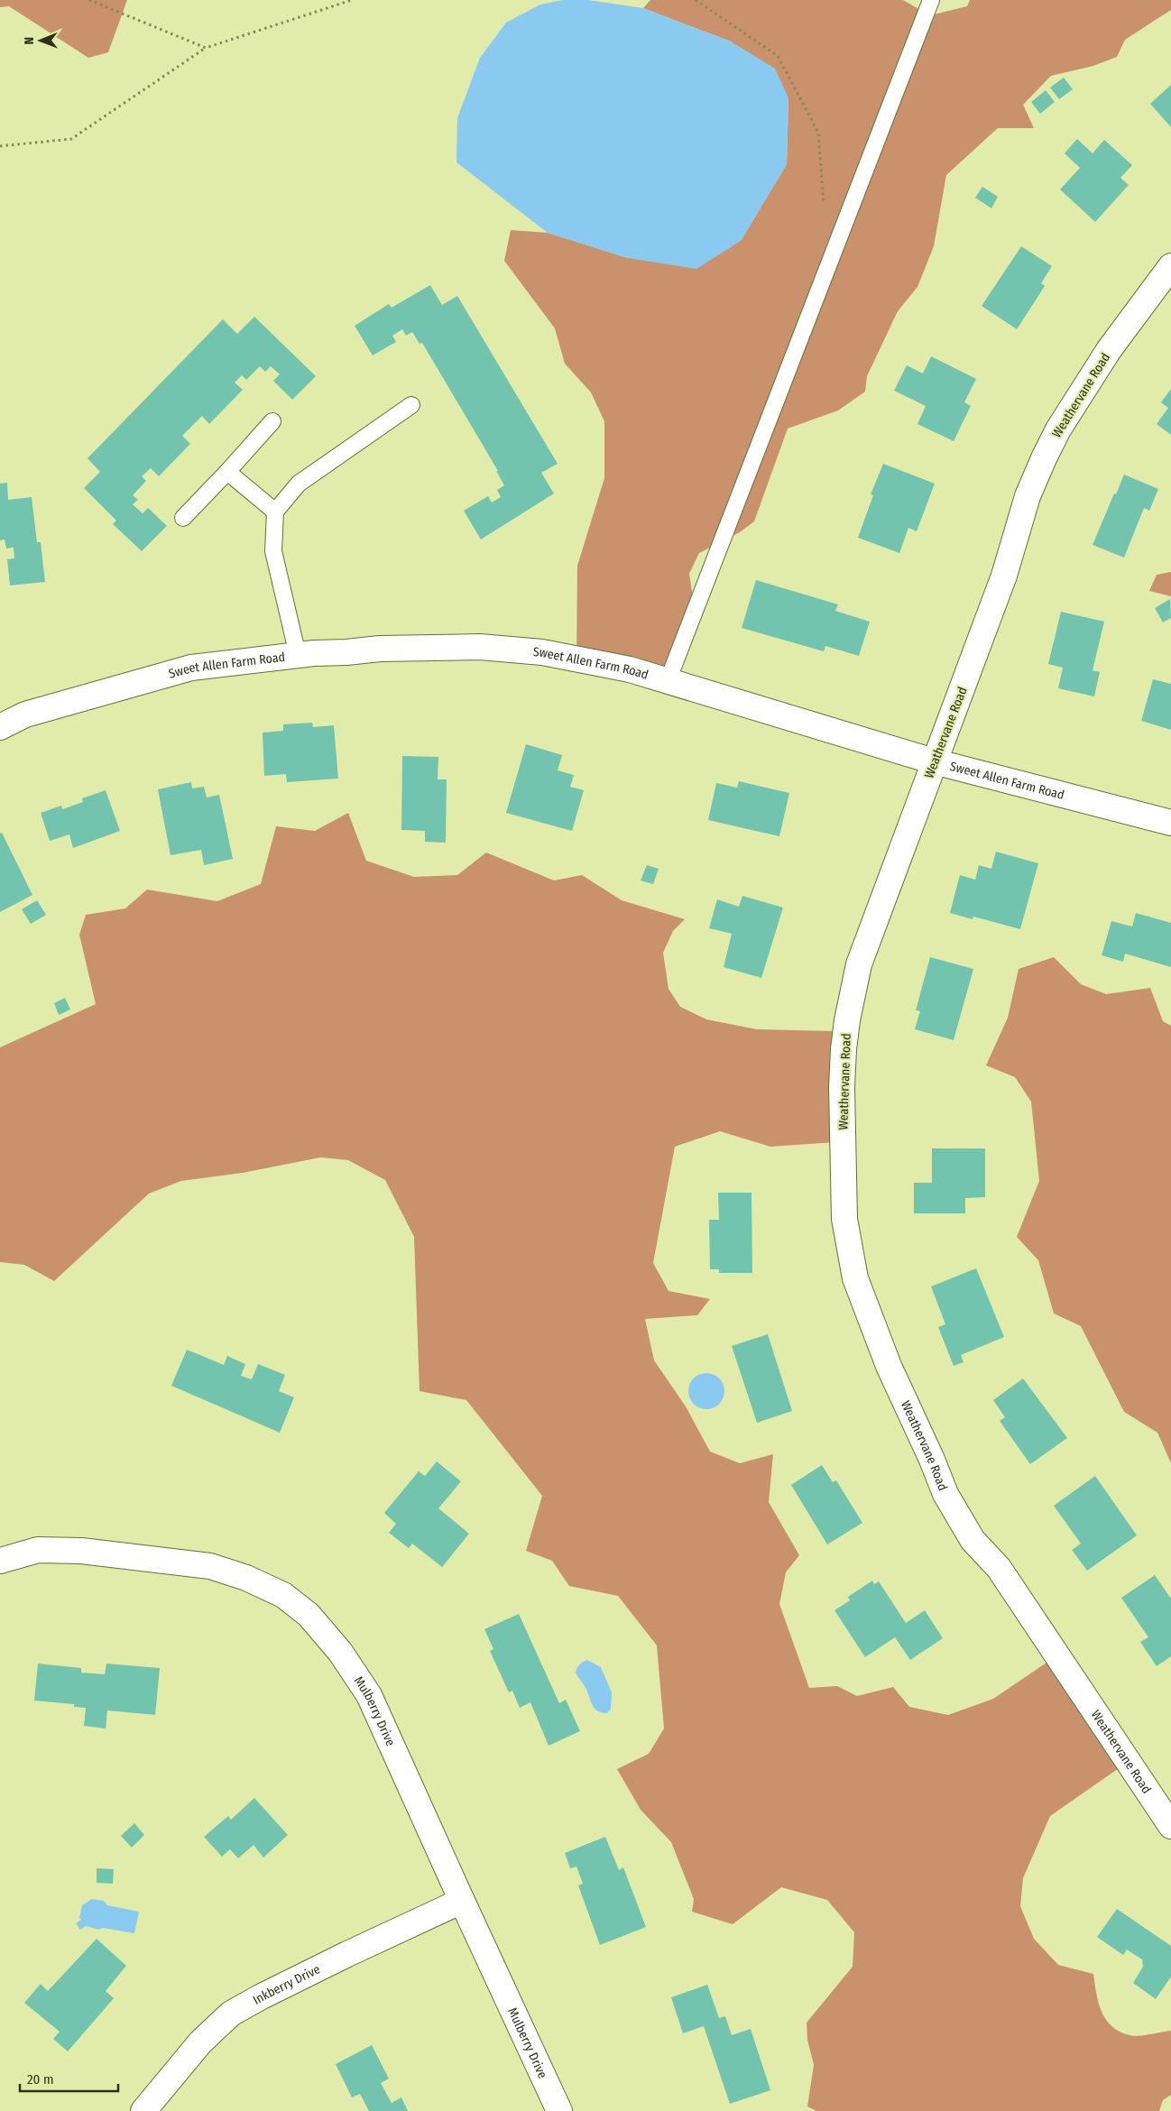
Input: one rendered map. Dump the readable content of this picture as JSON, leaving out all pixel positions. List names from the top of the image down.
{
  "streets": {
    "street": [
      "Weathervane Road",
      "Sweet Allen Farm Road",
      "Mulberry Drive",
      "Inkberry Drive"
    ]
  },
  "crossings": [
    ["Weathervane Road", "Sweet Allen Farm Road"],
    ["Mulberry Drive", "Inkberry Drive"]
  ],
  "scale_bar": "20 m",
  "north": "left"
}
